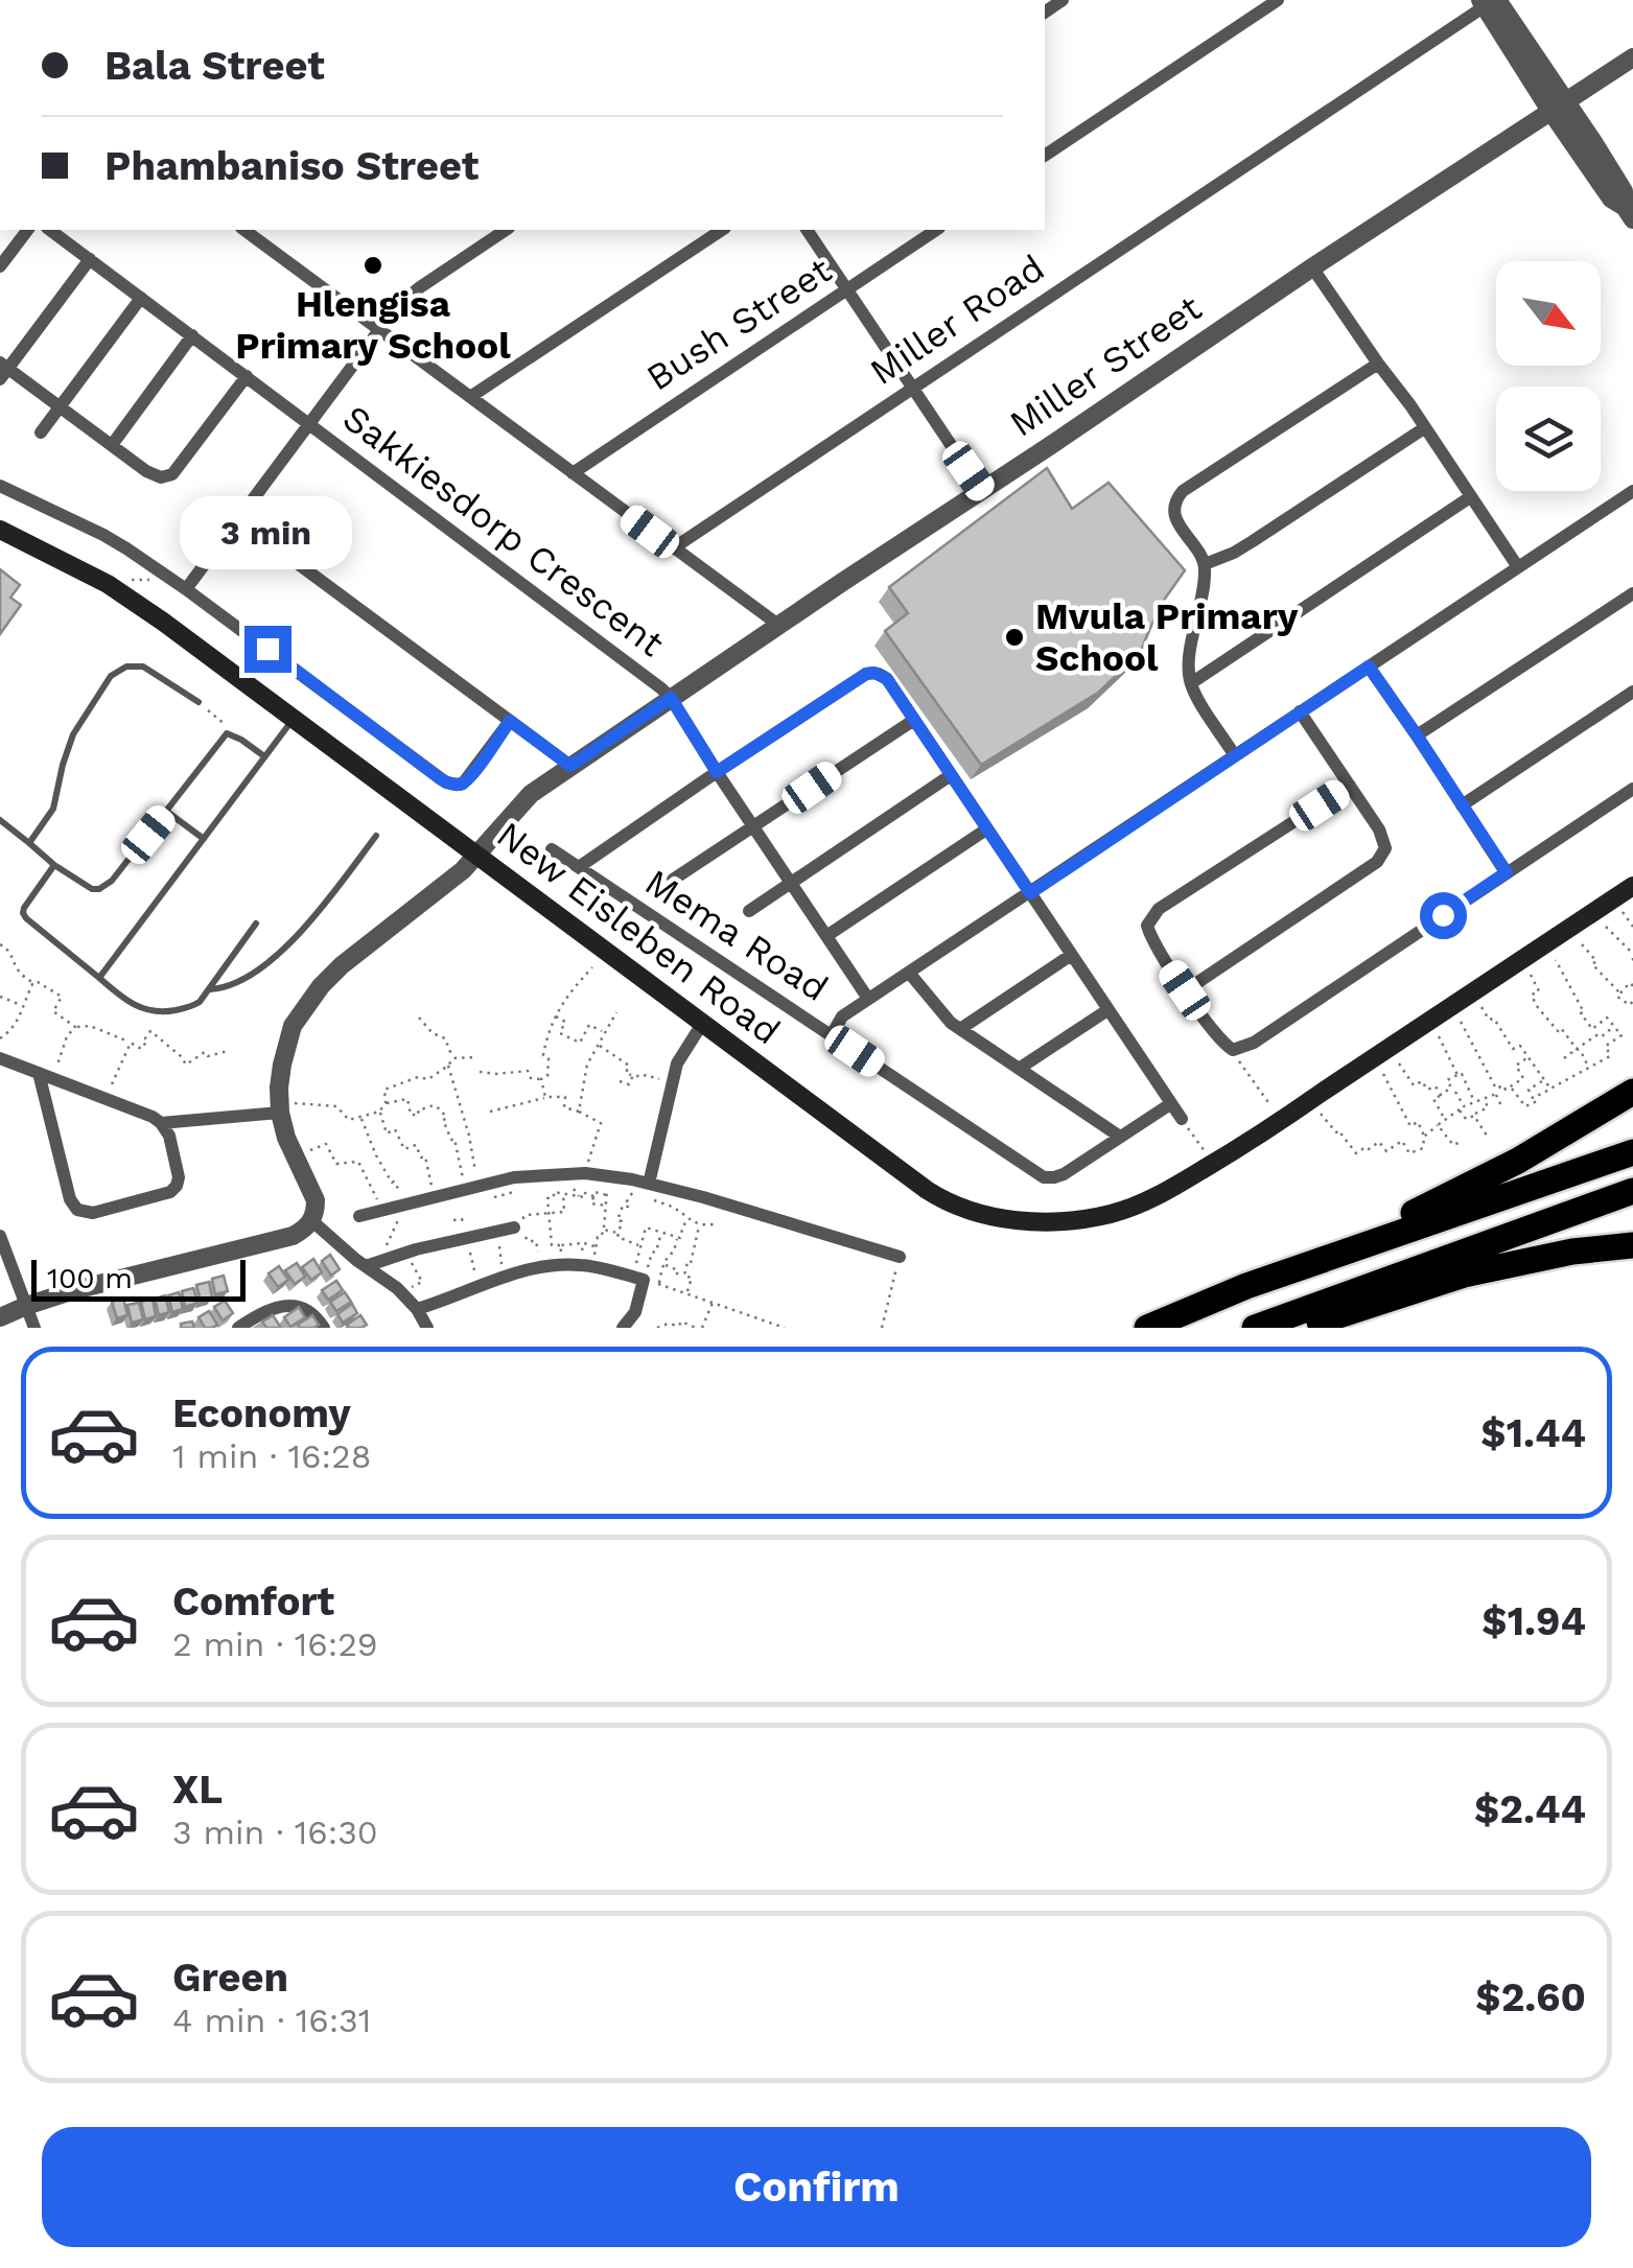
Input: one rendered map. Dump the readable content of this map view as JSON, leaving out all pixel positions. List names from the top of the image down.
{
  "streets": {
    "main road": ["New Eisleben Road"],
    "street": [
      "Miller Road",
      "Bush Street",
      "Miller Street",
      "Sakkiesdorp Crescent",
      "Mema Road"
    ]
  },
  "crossings": [
    ["Miller Street", "Sakkiesdorp Crescent"],
    ["Miller Street", "New Eisleben Road"]
  ],
  "places": ["Hlengisa Primary School", "Mvula Primary School"],
  "scale_bar": "100 m",
  "north": "bottom right",
  "page": {
    "banner": ["Bala Street", "Phambaniso Street"],
    "bubble": "3 min",
    "scale": "100 m",
    "list": [
      {
        "name": "Economy",
        "note": "1 min · 16:28",
        "value": "$1.44"
      },
      {
        "name": "Comfort",
        "note": "2 min · 16:29",
        "value": "$1.94"
      },
      {
        "name": "XL",
        "note": "3 min · 16:30",
        "value": "$2.44"
      },
      {
        "name": "Green",
        "note": "4 min · 16:31",
        "value": "$2.60"
      }
    ],
    "buttons": "Confirm"
  }
}
